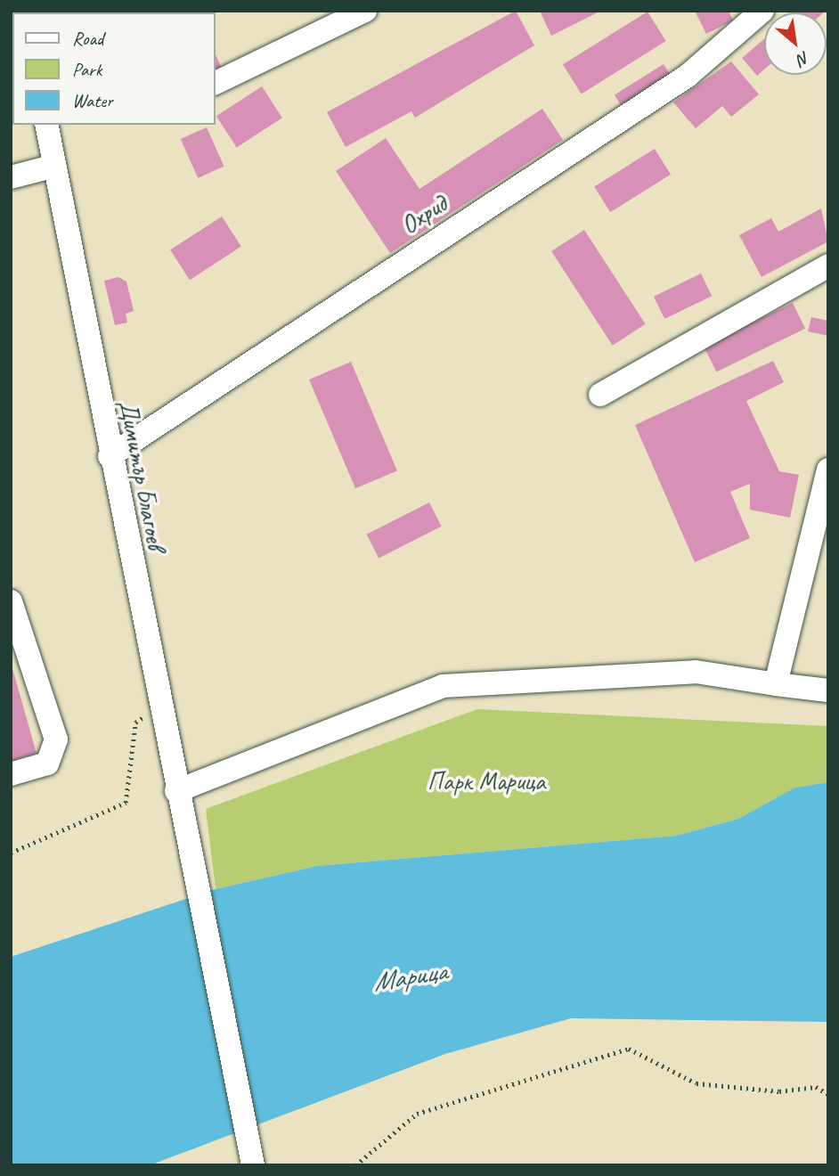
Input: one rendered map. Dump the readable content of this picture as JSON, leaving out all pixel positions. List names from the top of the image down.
{
  "streets": {
    "street": ["Охрид", "Димитър Благоев"]
  },
  "crossings": [
    ["Охрид", "Димитър Благоев"]
  ],
  "water": ["Марица"],
  "parks": ["Парк Марица"],
  "legend": ["Road", "Park", "Water"],
  "north": "bottom right"
}
